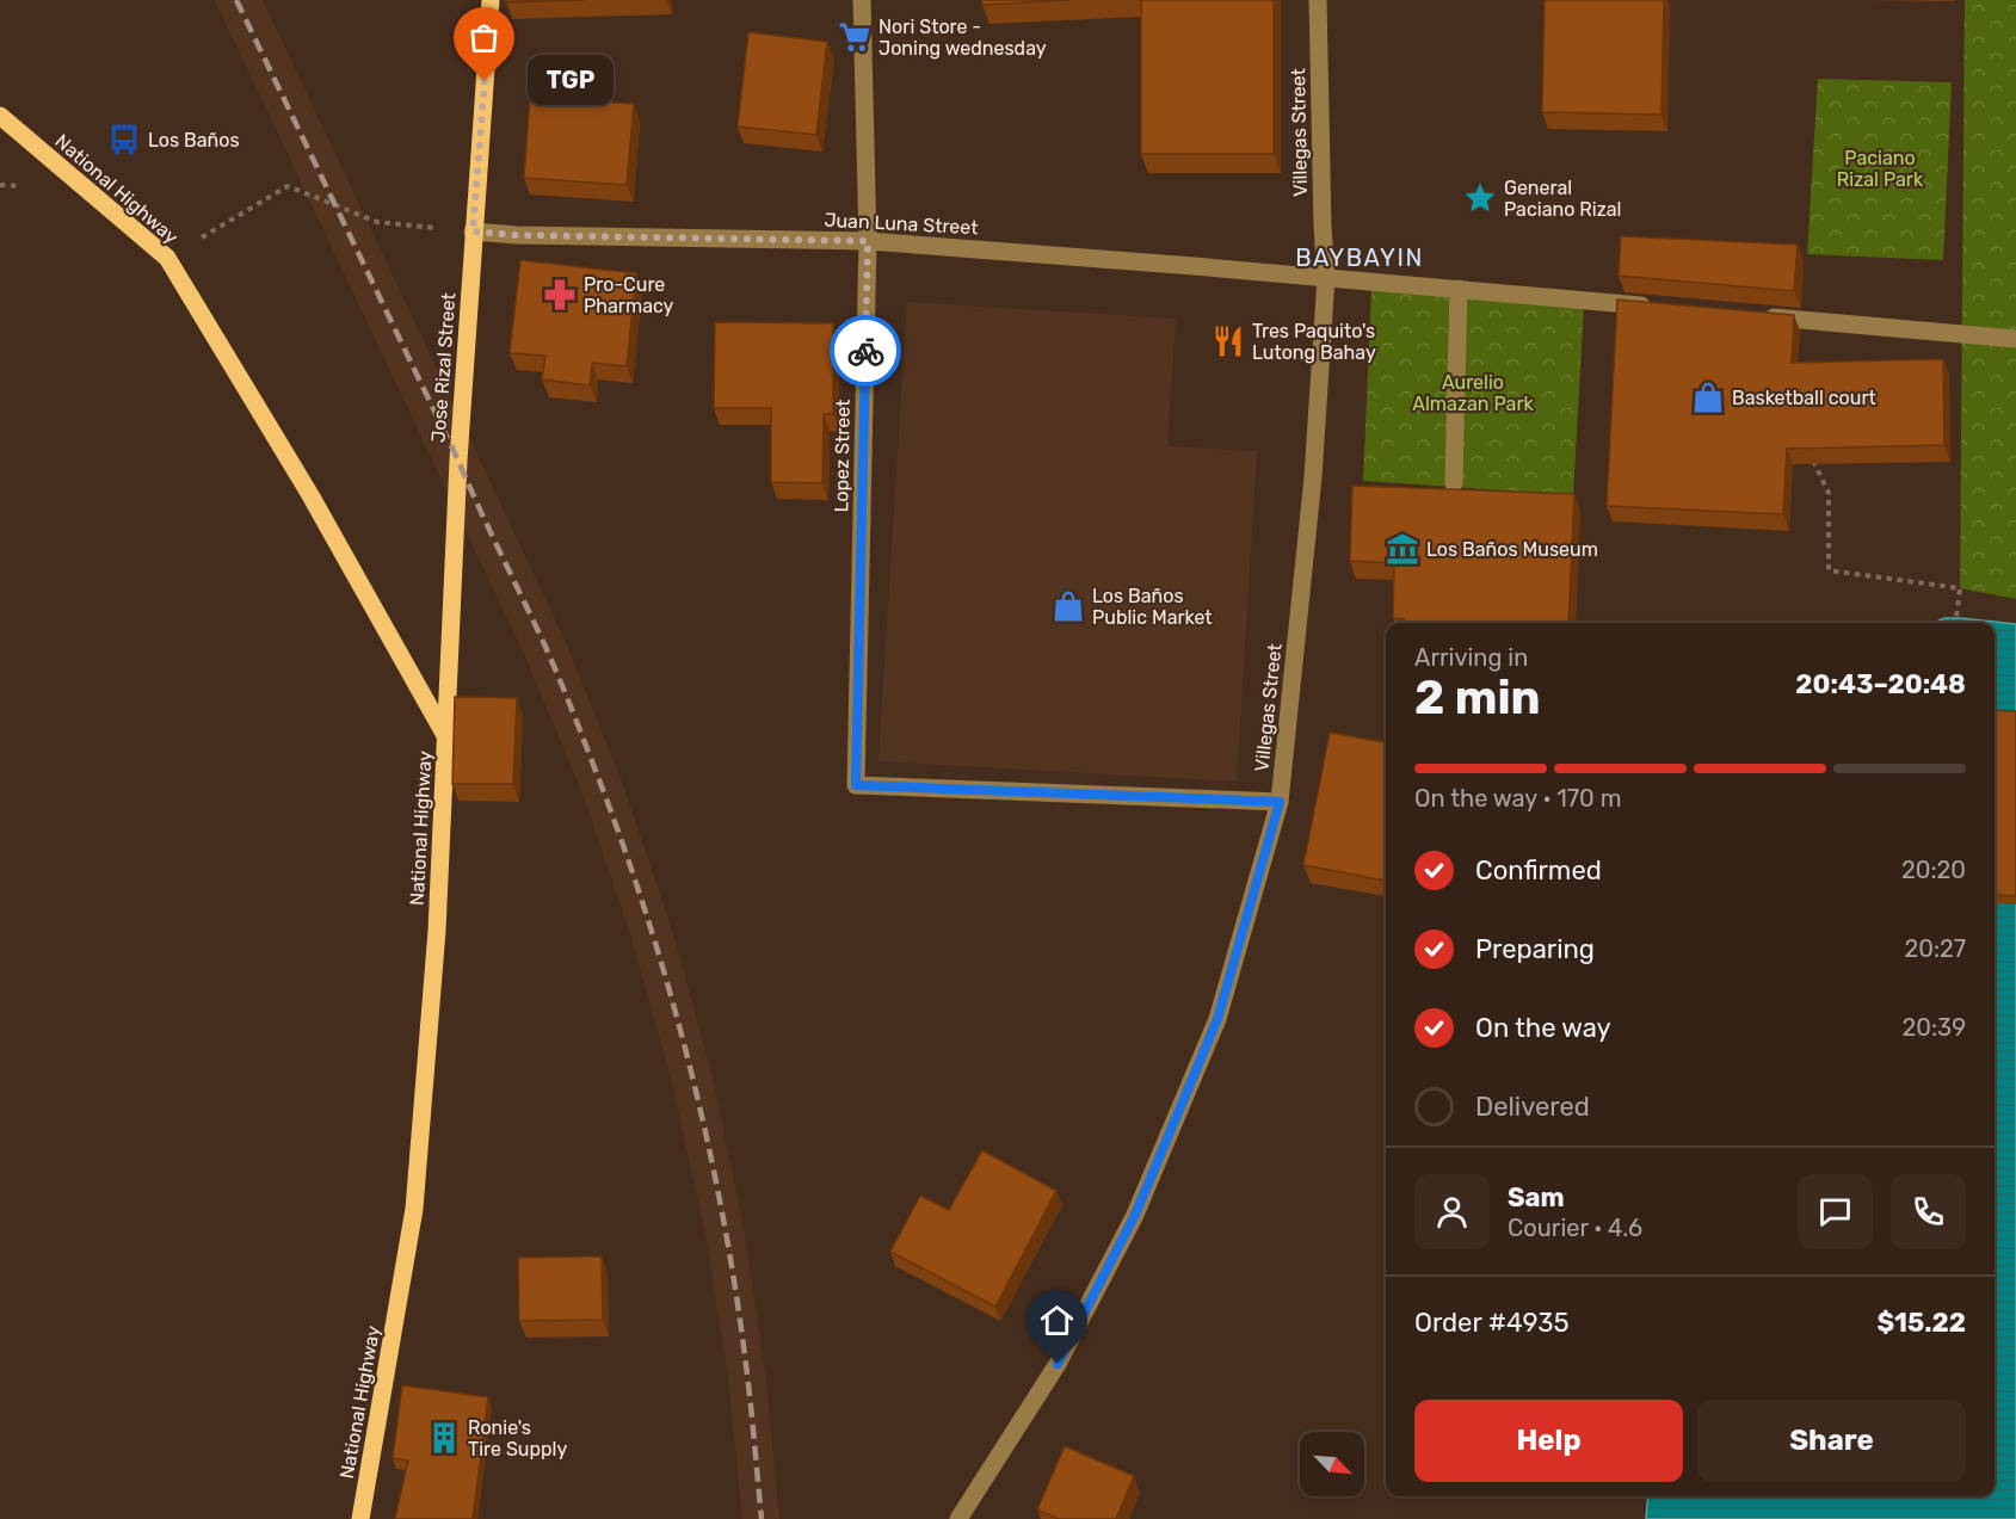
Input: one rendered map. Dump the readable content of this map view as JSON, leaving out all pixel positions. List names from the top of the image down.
{
  "streets": {
    "main road": ["National Highway", "Jose Rizal Street"],
    "street": ["Villegas Street", "Juan Luna Street", "Lopez Street"]
  },
  "crossings": [
    ["Villegas Street", "Juan Luna Street"],
    ["Villegas Street", "Lopez Street"],
    ["National Highway", "Jose Rizal Street"],
    ["Juan Luna Street", "Jose Rizal Street"],
    ["Juan Luna Street", "Lopez Street"]
  ],
  "districts": ["BAYBAYIN"],
  "parks": ["Paciano Rizal Park", "Aurelio Almazan Park"],
  "places": {
    "supermarket": ["Nori Store - Joning wednesday"],
    "other": ["TGP"],
    "bus stop": ["Los Baños"],
    "place": ["General Paciano Rizal"],
    "pharmacy": ["Pro-Cure Pharmacy"],
    "restaurant": ["Tres Paquito's Lutong Bahay"],
    "shop": ["Basketball court", "Los Baños Public Market"],
    "museum": ["Los Baños Museum"],
    "building": ["Ronie's Tire Supply"]
  },
  "north": "bottom right",
  "page": {
    "bubble": "TGP",
    "heading": ["2 min", "Arriving in", "20:43–20:48"],
    "panel": [
      "Sam",
      "Courier · 4.6",
      "Order #4935",
      "$15.22"
    ],
    "bar": "On the way · 170 m",
    "list": [
      ["Confirmed", "20:20"],
      ["Preparing", "20:27"],
      ["On the way", "20:39"],
      "Delivered"
    ],
    "buttons": ["Help", "Share"]
  }
}
